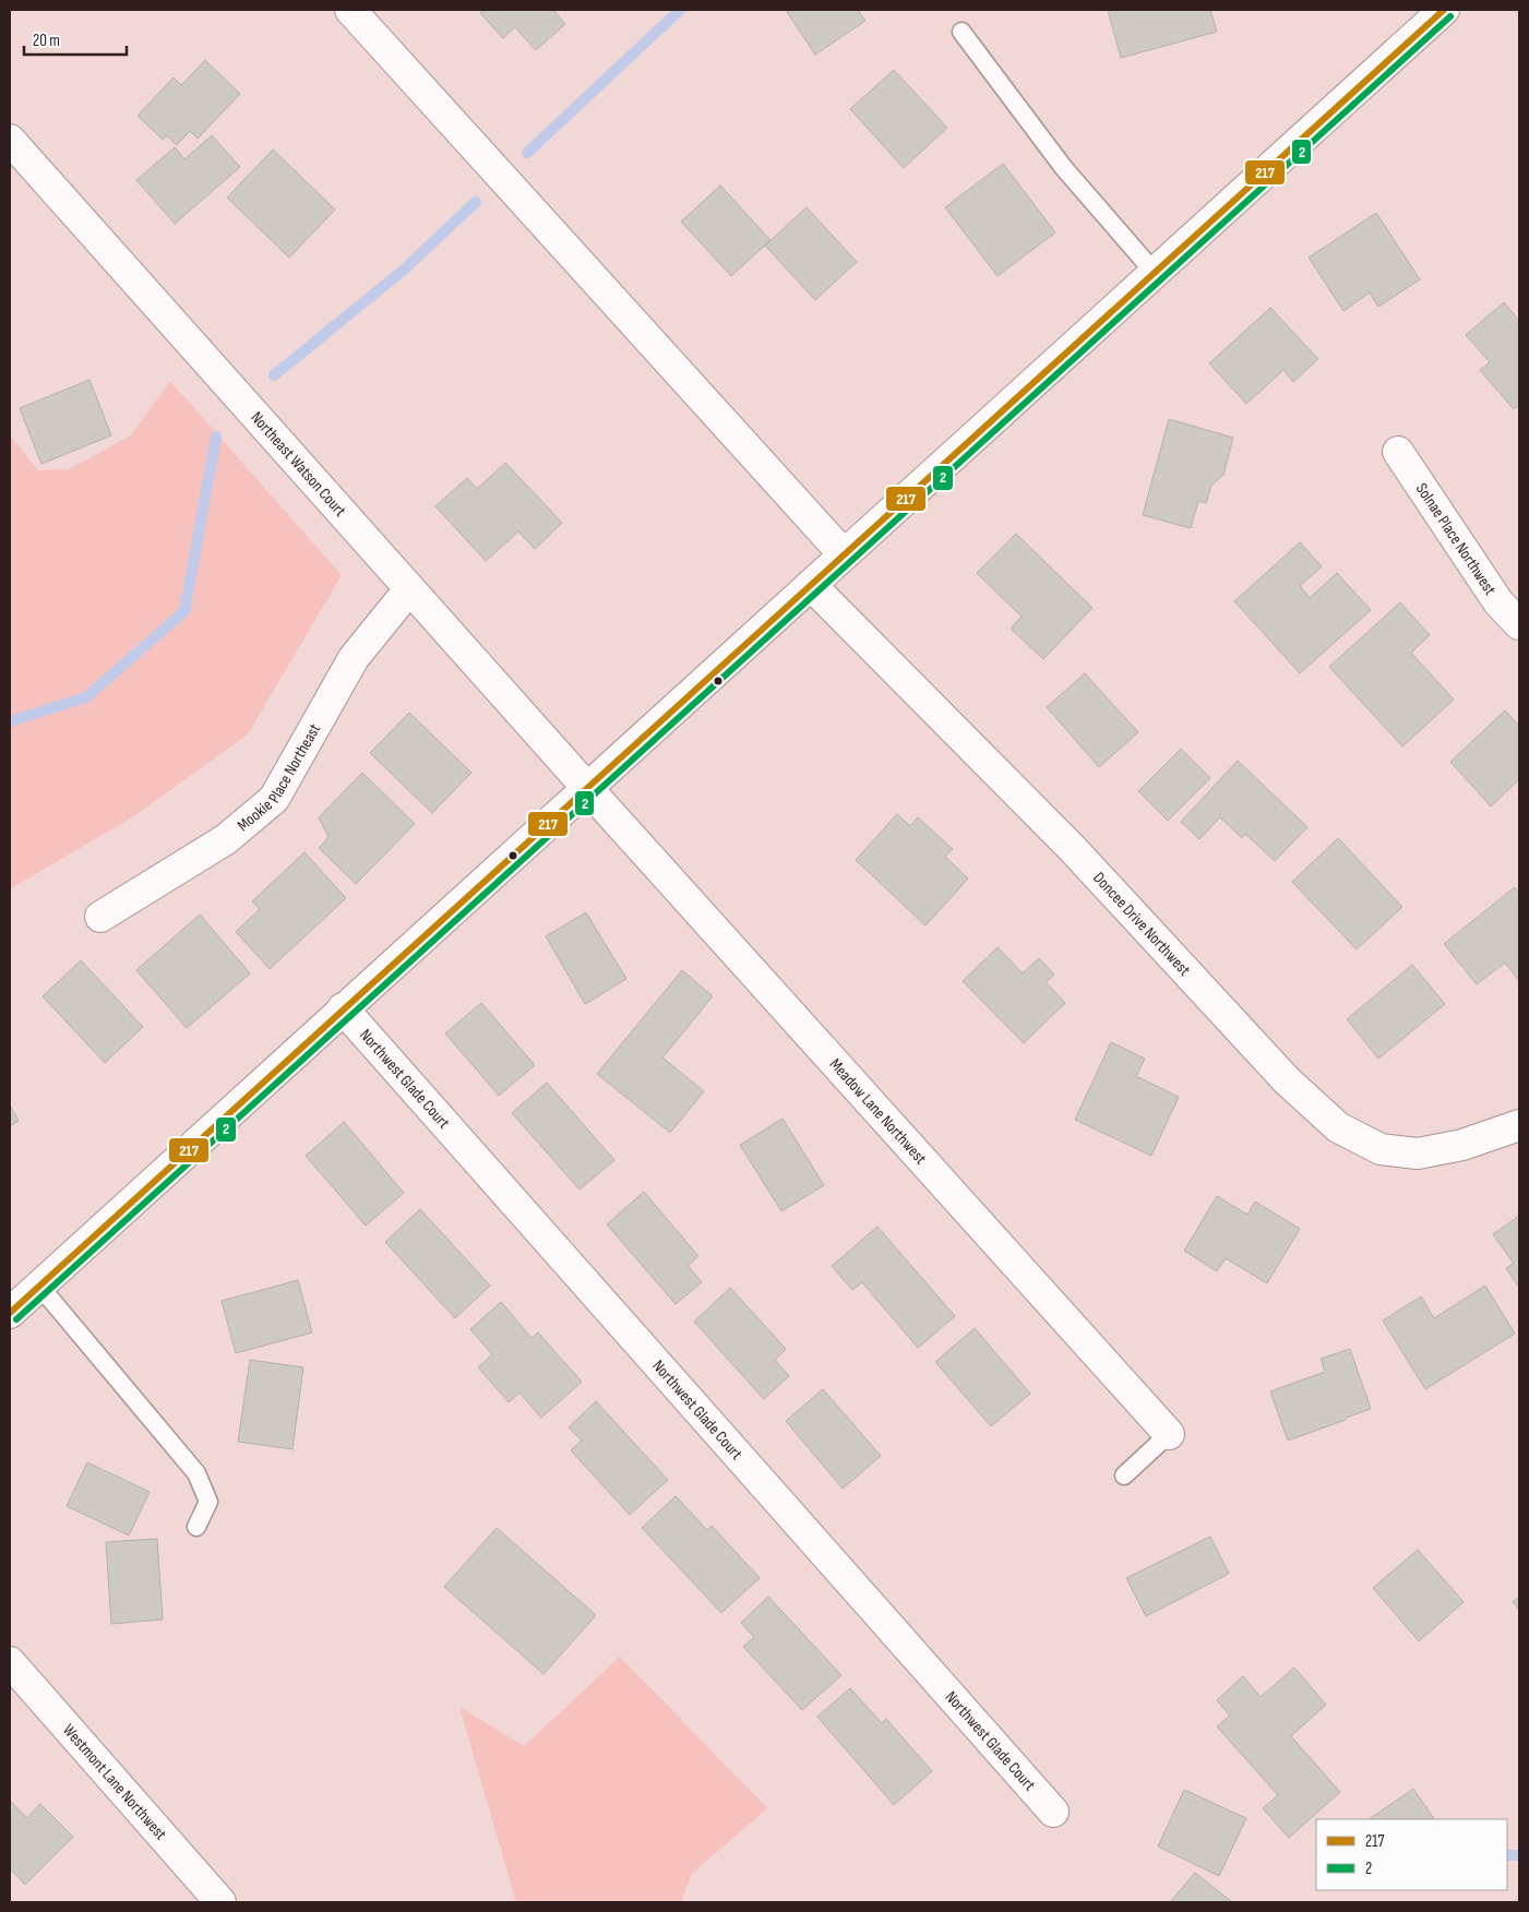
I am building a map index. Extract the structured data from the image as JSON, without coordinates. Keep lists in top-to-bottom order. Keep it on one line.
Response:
{"streets":{"street":["Northeast Watson Court","Solnae Place Northwest","Mookie Place Northeast","Doncee Drive Northwest","Northwest Glade Court","Meadow Lane Northwest","Westmont Lane Northwest"]},"crossings":[["Northeast Watson Court","Mookie Place Northeast"],["Northeast Watson Court","Meadow Lane Northwest"]],"lines":["transit line 217","transit line 2"],"legend":["217","2"],"scale_bar":"20 m"}
